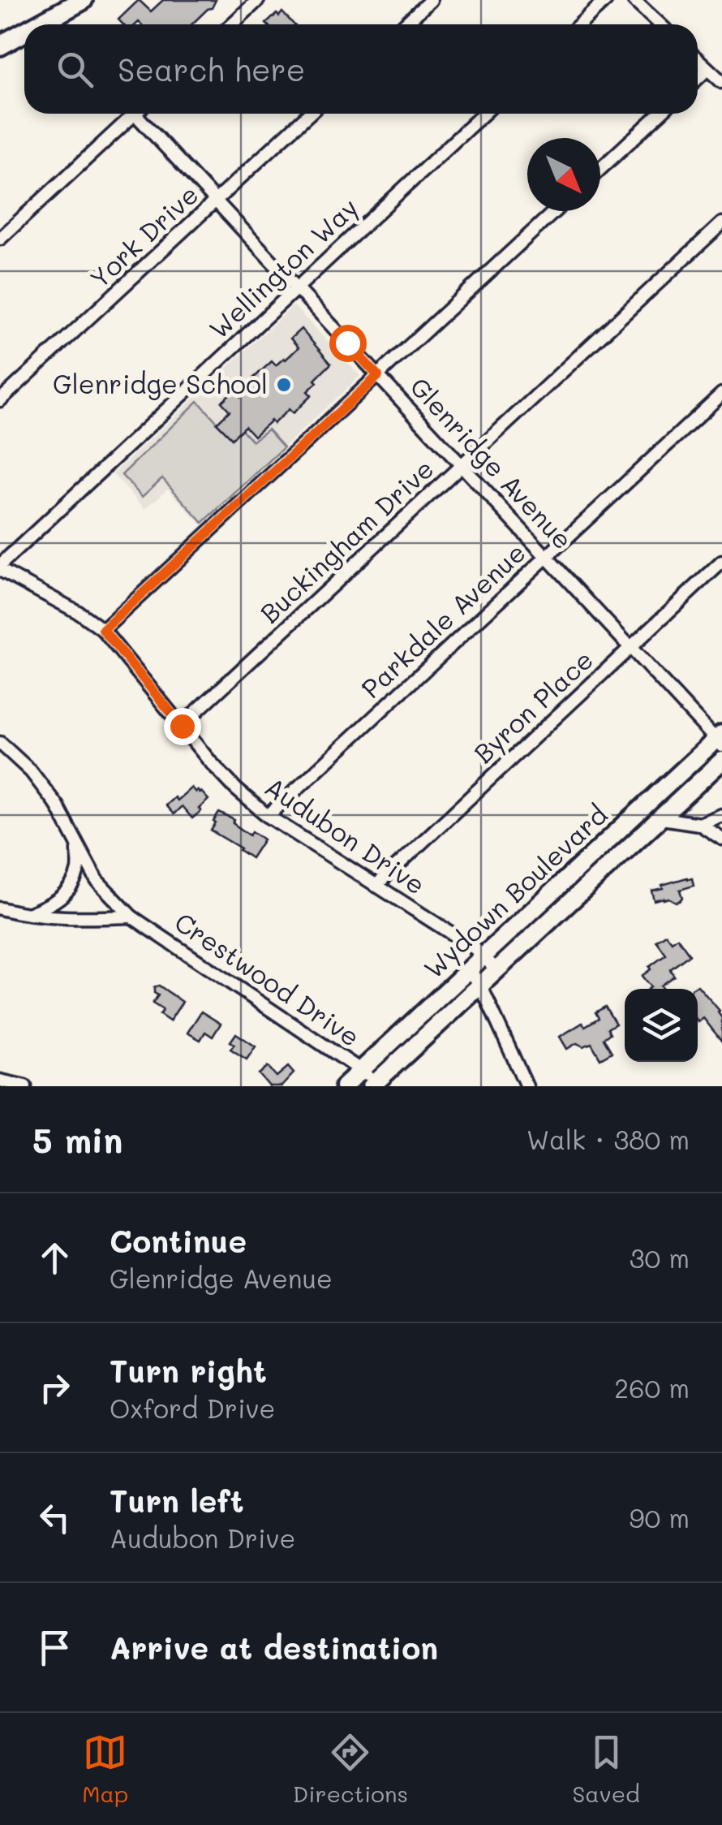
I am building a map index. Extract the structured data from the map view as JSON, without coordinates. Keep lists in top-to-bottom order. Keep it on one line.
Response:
{"streets":{"street":["York Drive","Wellington Way","Glenridge Avenue","Buckingham Drive","Parkdale Avenue","Byron Place","Audubon Drive","Wydown Boulevard","Crestwood Drive"]},"crossings":[["York Drive","Glenridge Avenue"],["Wellington Way","Glenridge Avenue"],["Wellington Way","Audubon Drive"],["Glenridge Avenue","Buckingham Drive"],["Glenridge Avenue","Parkdale Avenue"],["Glenridge Avenue","Byron Place"],["Glenridge Avenue","Wydown Boulevard"],["Buckingham Drive","Audubon Drive"],["Parkdale Avenue","Audubon Drive"],["Byron Place","Audubon Drive"],["Audubon Drive","Wydown Boulevard"],["Wydown Boulevard","Crestwood Drive"]],"places":["Glenridge School"],"north":"bottom right","page":{"search":"Search here","heading":["5 min","Walk · 380 m"],"list":[["Continue","Glenridge Avenue","30 m"],["Turn right","Oxford Drive","260 m"],["Turn left","Audubon Drive","90 m"],"Arrive at destination"],"nav":["Map","Directions","Saved"]}}
